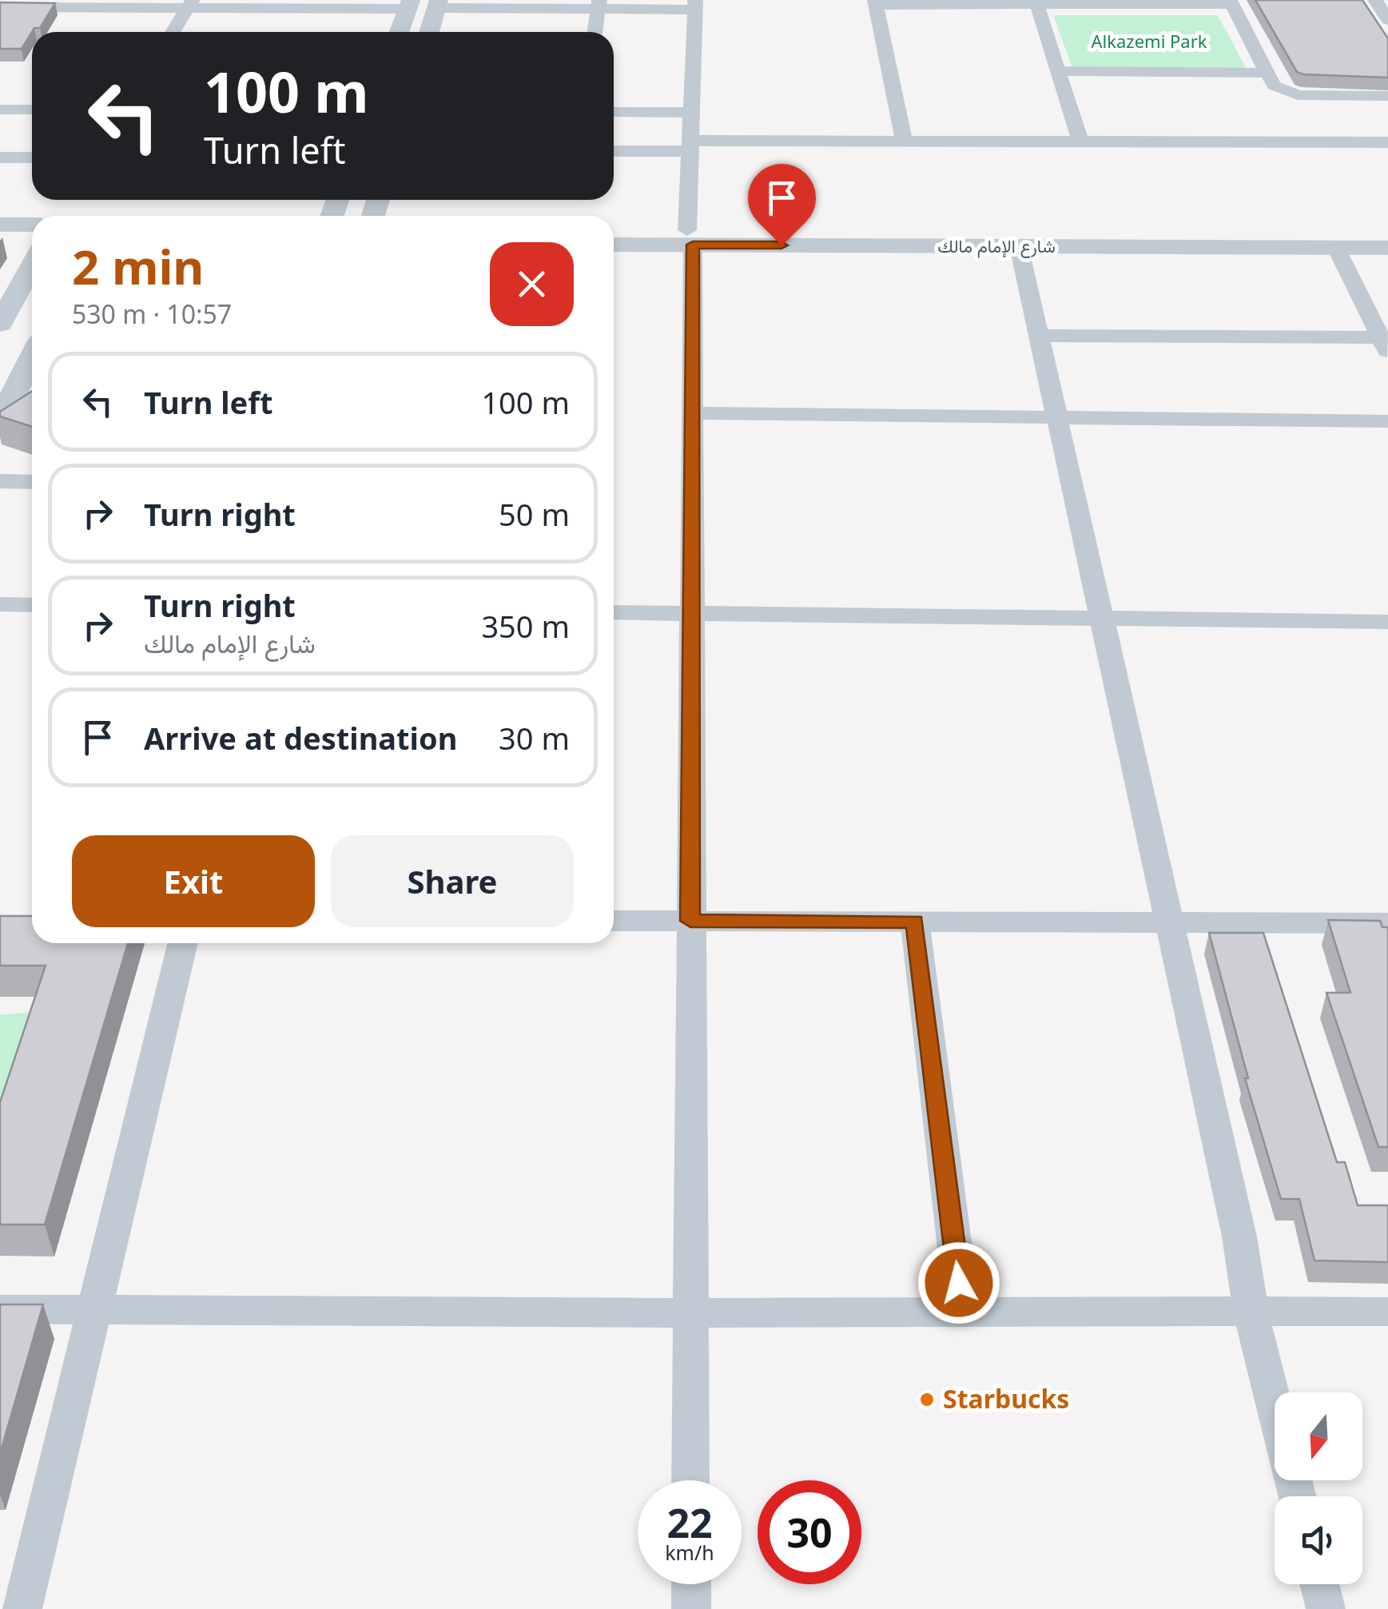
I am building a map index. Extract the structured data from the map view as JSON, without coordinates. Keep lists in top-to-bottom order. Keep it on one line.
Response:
{"streets":{"street":["شارع الإمام مالك"]},"parks":["Alkazemi Park"],"places":["Starbucks"],"north":"bottom","page":{"turn":["100 m","Turn left"],"heading":["2 min","530 m · 10:57"],"list":[{"name":"Turn left","value":"100 m"},{"name":"Turn right","value":"50 m"},{"name":"Turn right","note":"شارع الإمام مالك","value":"350 m"},{"name":"Arrive at destination","value":"30 m"}],"buttons":["Exit","Share"],"speed":"22 km/h","limit":"30"}}
